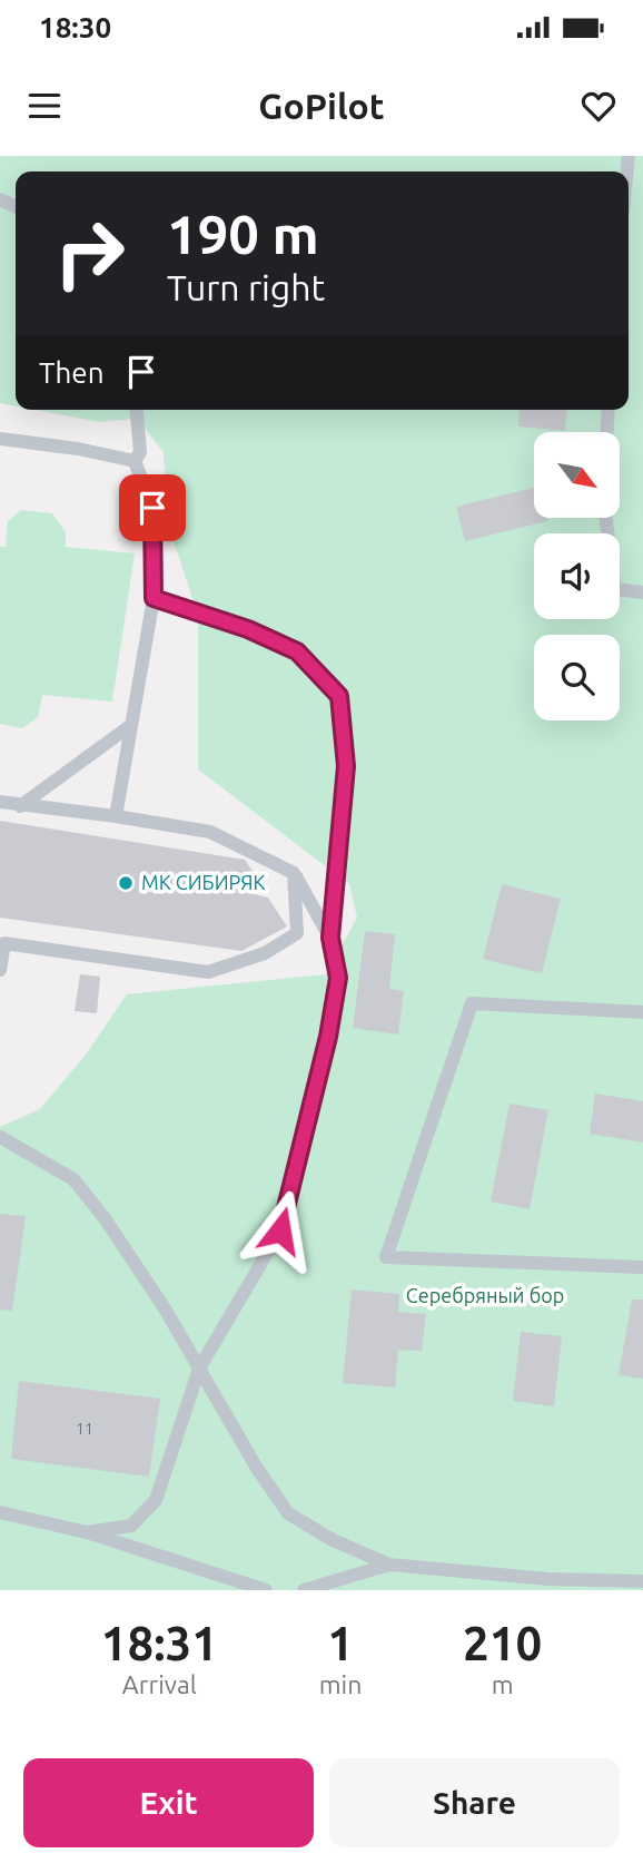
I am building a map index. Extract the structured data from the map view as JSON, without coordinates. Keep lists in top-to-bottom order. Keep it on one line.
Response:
{"parks":["Серебряный бор"],"places":["МК СИБИРЯК"],"house_numbers":["11"],"north":"bottom right","page":{"status":"18:30","header":"GoPilot","turn":["190 m","Turn right"],"then":"Then","eta":["18:31","Arrival","1","min","210","m"],"buttons":["Exit","Share"]}}
